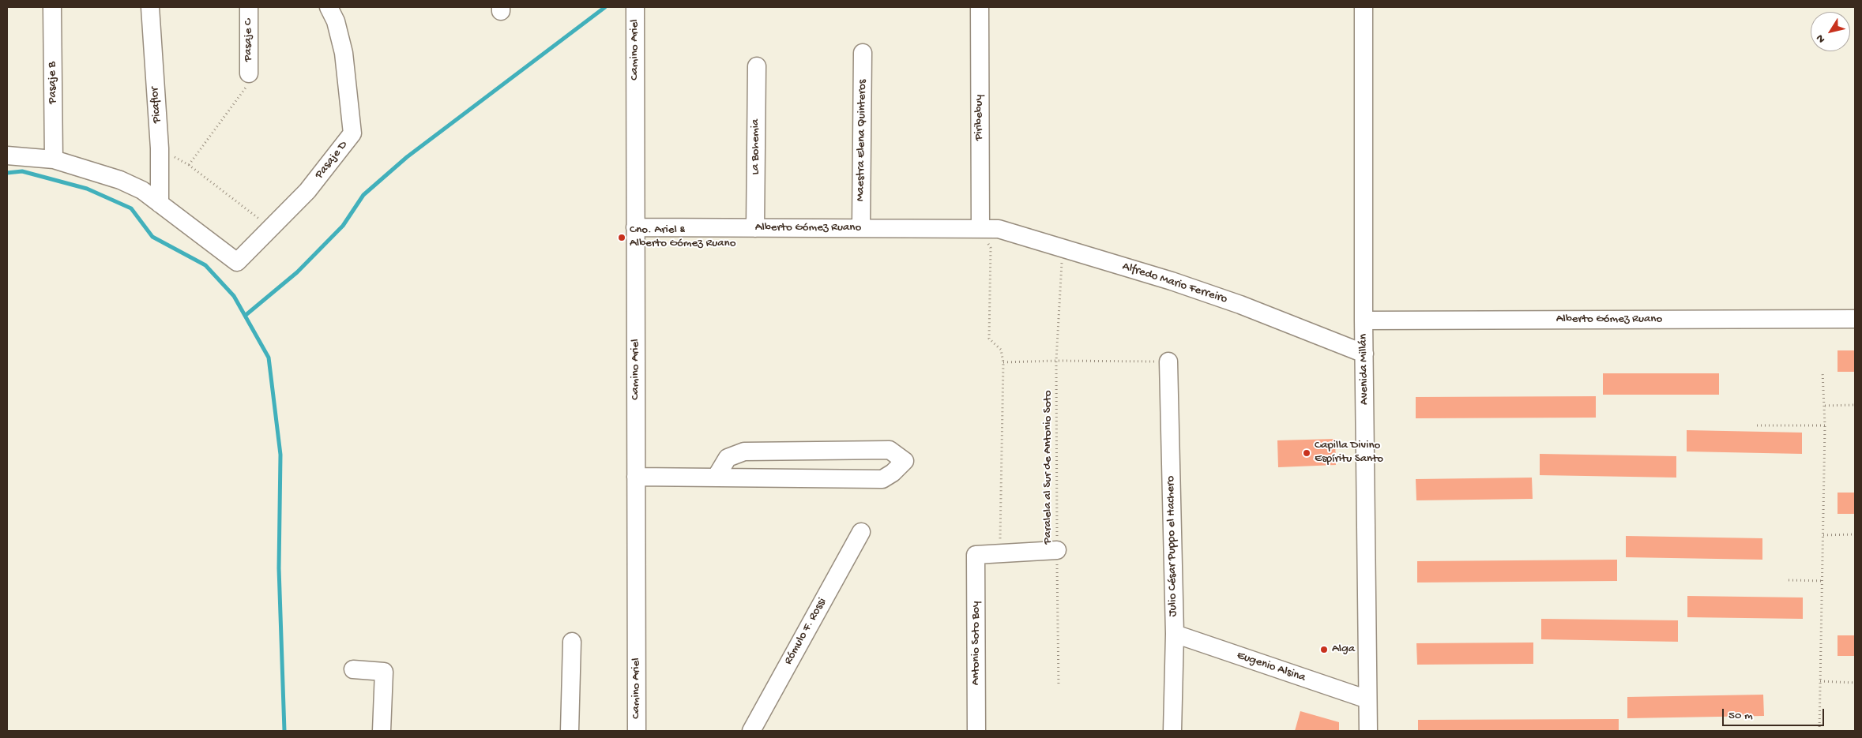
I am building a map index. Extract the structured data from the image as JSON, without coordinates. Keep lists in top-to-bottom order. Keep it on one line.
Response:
{"streets":{"street":["Pasaje C","Camino Ariel","Pasaje B","Picaflor","Piribebuy","Maestra Elena Quinteros","La Bohemia","Pasaje D","Alberto Gómez Ruano","Alfredo Mario Ferreiro","Avenida Millán","Julio César Puppo el Hachero","Rómulo F. Rossi","Antonio Soto Boy","Eugenio Alsina"],"path":["Paralela al Sur de Antonio Soto"]},"crossings":[["Camino Ariel","Alberto Gómez Ruano"],["Picaflor","Pasaje D"],["Piribebuy","Alberto Gómez Ruano"],["Piribebuy","Alfredo Mario Ferreiro"],["Maestra Elena Quinteros","Alberto Gómez Ruano"],["La Bohemia","Alberto Gómez Ruano"],["Alberto Gómez Ruano","Alfredo Mario Ferreiro"],["Alberto Gómez Ruano","Avenida Millán"],["Alfredo Mario Ferreiro","Avenida Millán"],["Alfredo Mario Ferreiro","Paralela al Sur de Antonio Soto"],["Avenida Millán","Eugenio Alsina"],["Julio César Puppo el Hachero","Eugenio Alsina"]],"places":["Cno. Ariel & Alberto Gómez Ruano","Capilla Divino Espíritu Santo","Alga"],"scale_bar":"50 m","north":"bottom left"}
